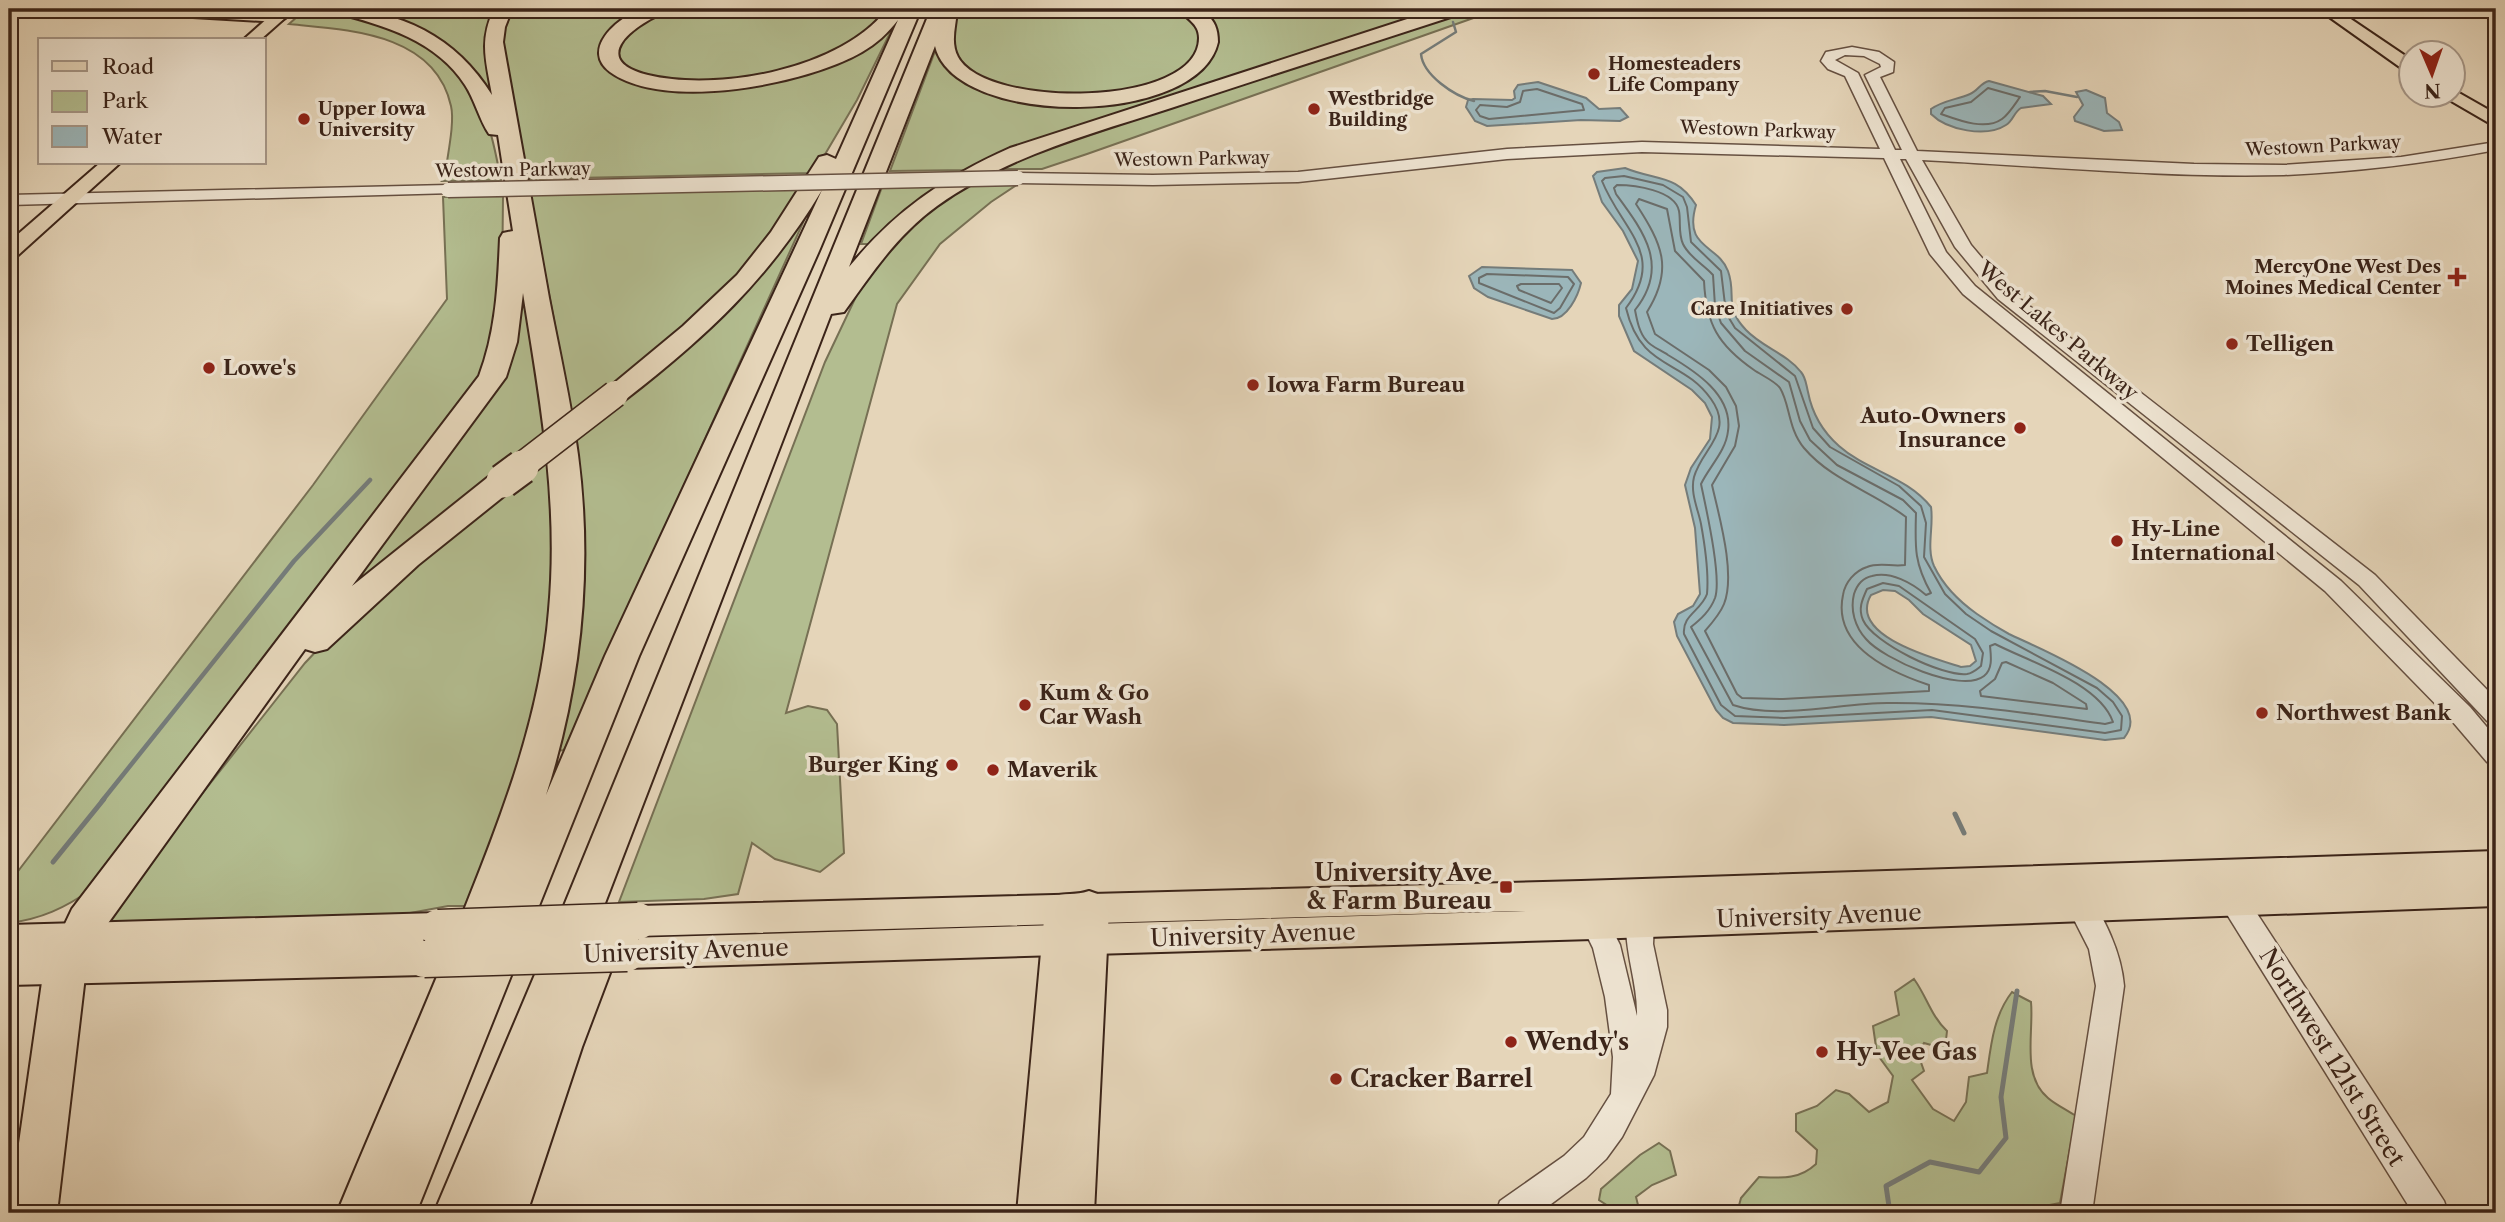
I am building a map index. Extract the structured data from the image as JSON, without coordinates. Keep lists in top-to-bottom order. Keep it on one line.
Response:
{"streets":{"main road":["University Avenue"],"street":["Westown Parkway","West Lakes Parkway","Northwest 121st Street"]},"crossings":[["Westown Parkway","West Lakes Parkway"],["University Avenue","Northwest 121st Street"]],"places":{"other":["Homesteaders Life Company","Westbridge Building","Upper Iowa University","Care Initiatives","Telligen","Lowe's","Iowa Farm Bureau","Auto-Owners Insurance","Hy-Line International","Kum & Go Car Wash","Northwest Bank","Burger King","Maverik","Wendy's","Hy-Vee Gas","Cracker Barrel"],"health":["MercyOne West Des Moines Medical Center"],"transit":["University Ave & Farm Bureau"]},"legend":["Road","Park","Water"],"north":"bottom"}
